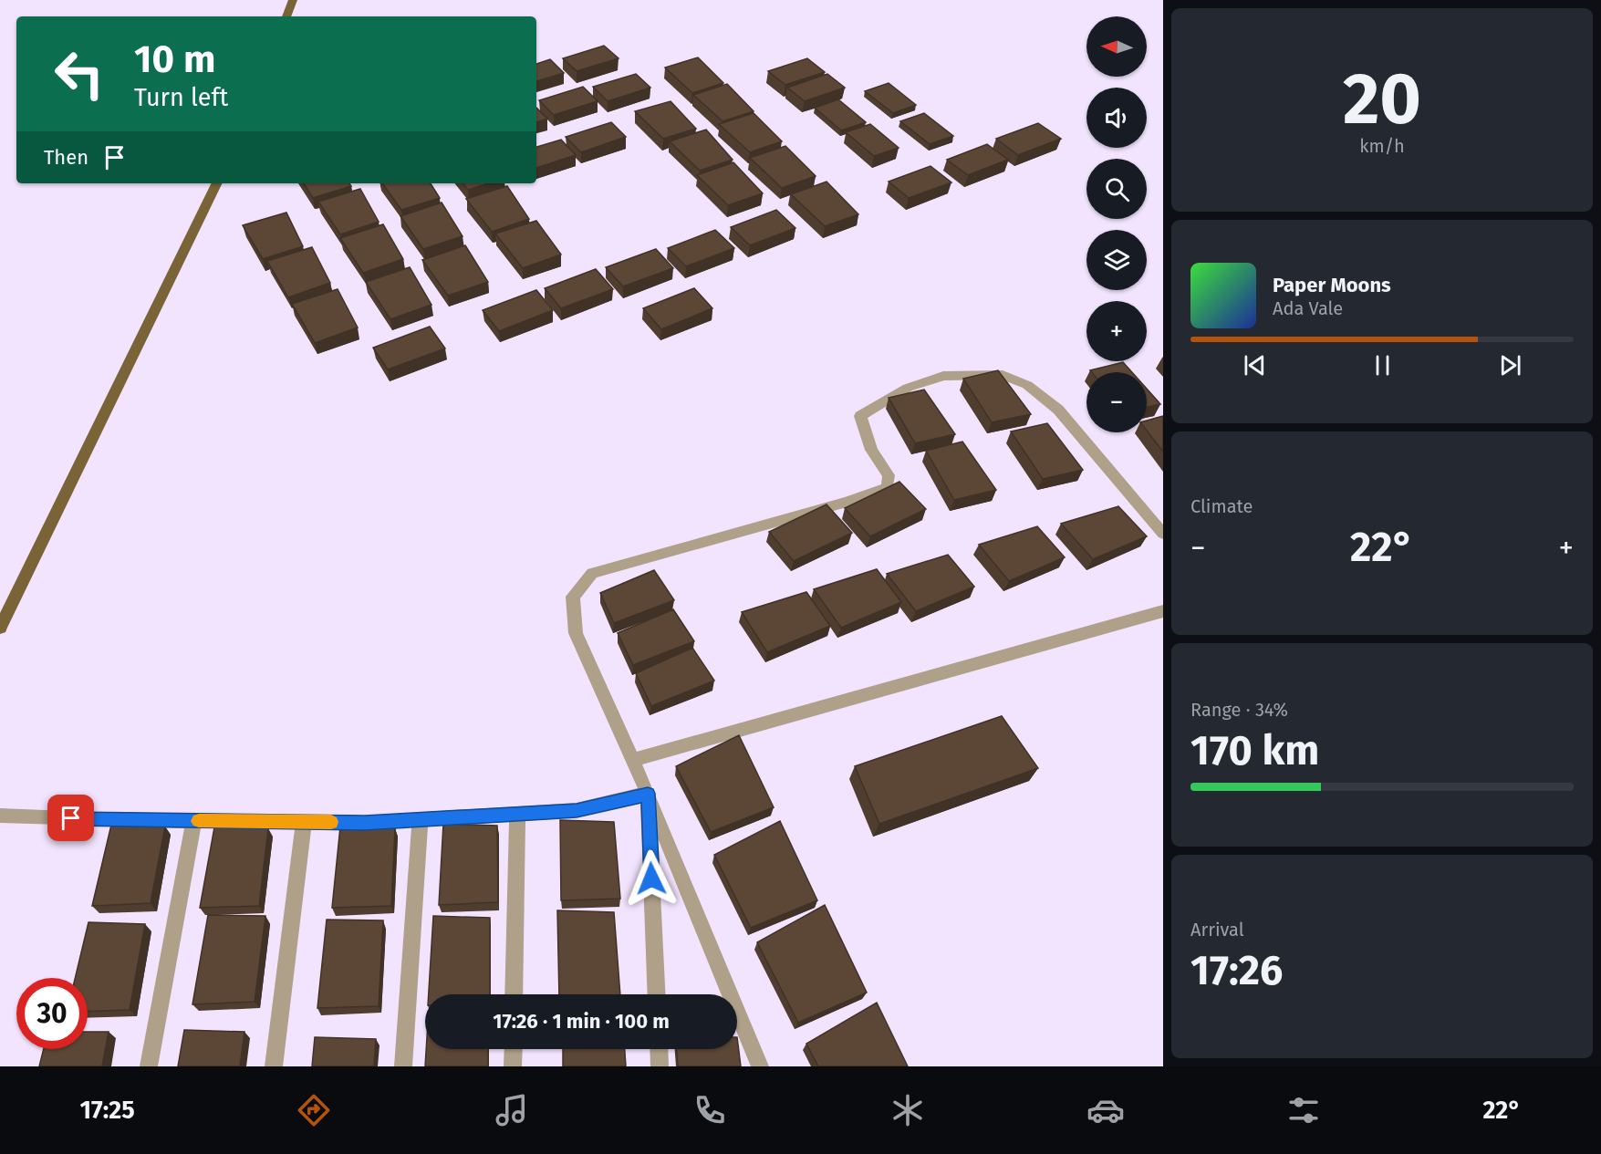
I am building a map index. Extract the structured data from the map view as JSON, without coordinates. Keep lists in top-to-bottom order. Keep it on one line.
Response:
{"north":"left","page":{"tile":[["20","km/h"],"Climate",["Range · 34%","170 km"],["Arrival","17:26"]],"map_buttons":["+","−"],"turn":["10 m","Turn left"],"then":"Then","song":["Paper Moons","Ada Vale"],"heat":["−","22°","+"],"limit":"30","trip":"17:26 · 1 min · 100 m","tabs":["17:25","22°"]}}
